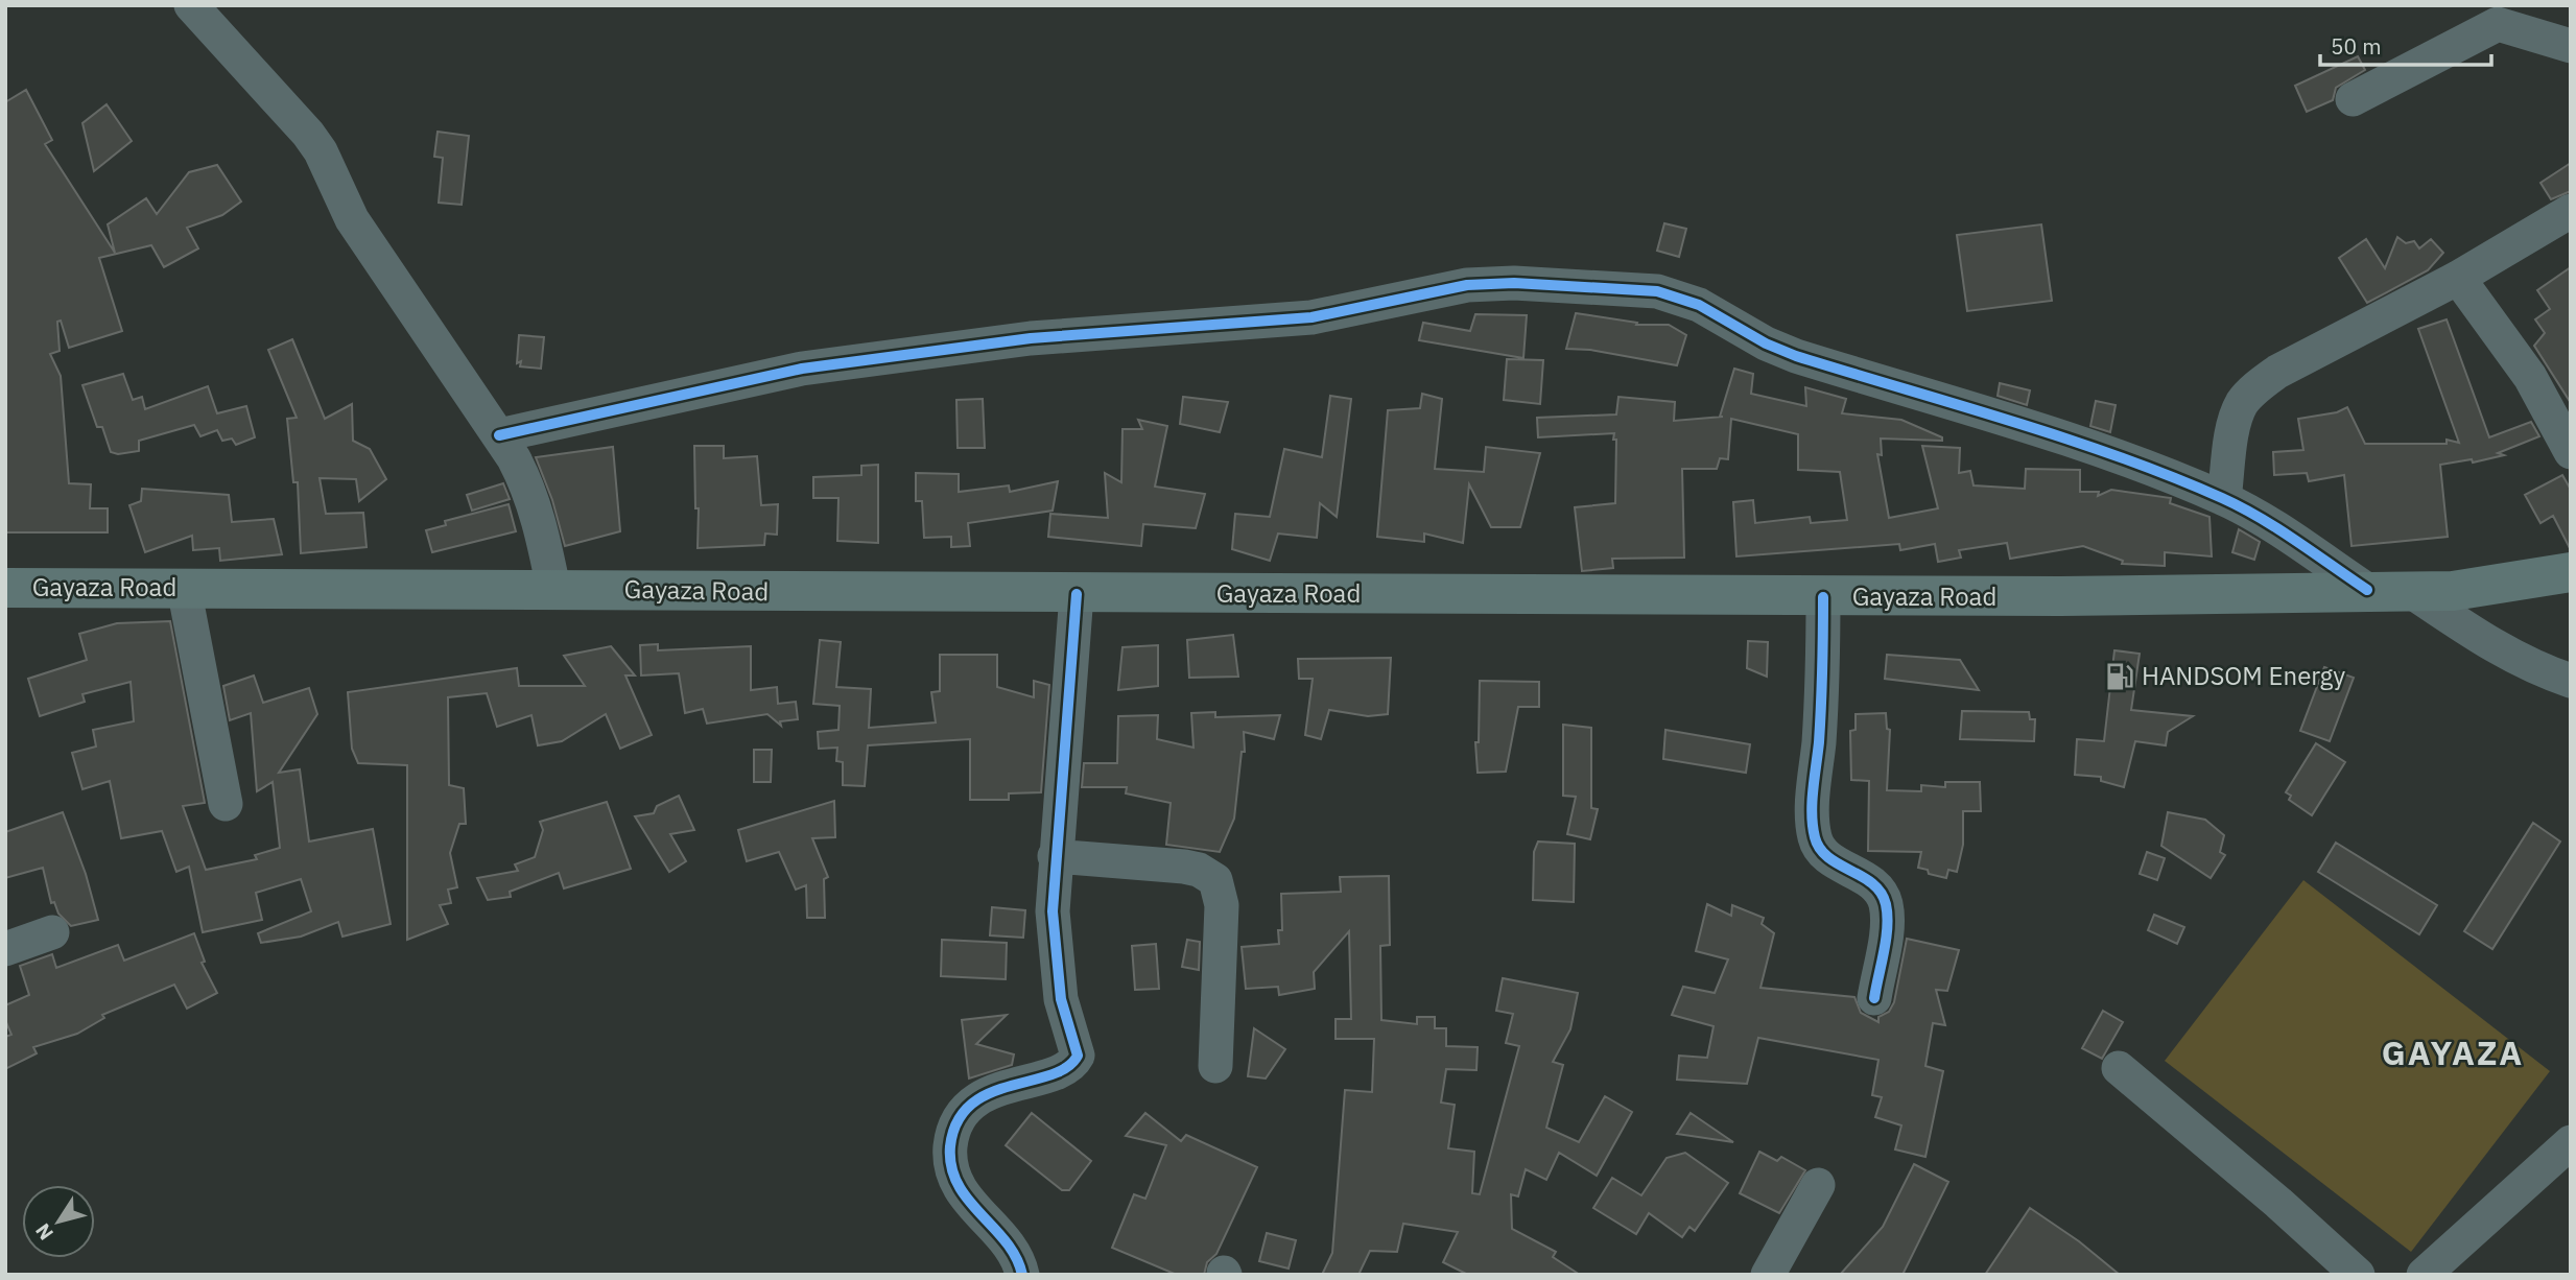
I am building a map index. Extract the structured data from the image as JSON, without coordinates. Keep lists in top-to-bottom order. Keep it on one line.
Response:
{"streets":{"main road":["Gayaza Road"]},"districts":["GAYAZA"],"places":{"fuel station":["HANDSOM Energy"]},"scale_bar":"50 m","north":"bottom left"}
